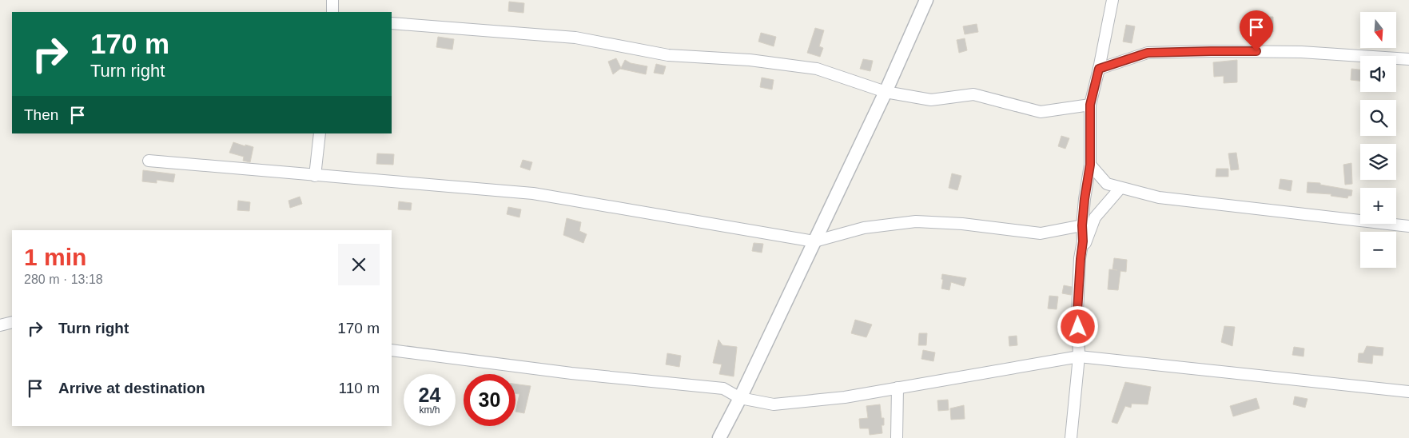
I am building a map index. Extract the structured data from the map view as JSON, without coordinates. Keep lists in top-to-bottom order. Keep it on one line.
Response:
{"north":"bottom","page":{"map_buttons":["+","−"],"turn":["170 m","Turn right"],"then":"Then","heading":["1 min","280 m · 13:18"],"list":[{"name":"Turn right","value":"170 m"},{"name":"Arrive at destination","value":"110 m"}],"speed":"24 km/h","limit":"30"}}
